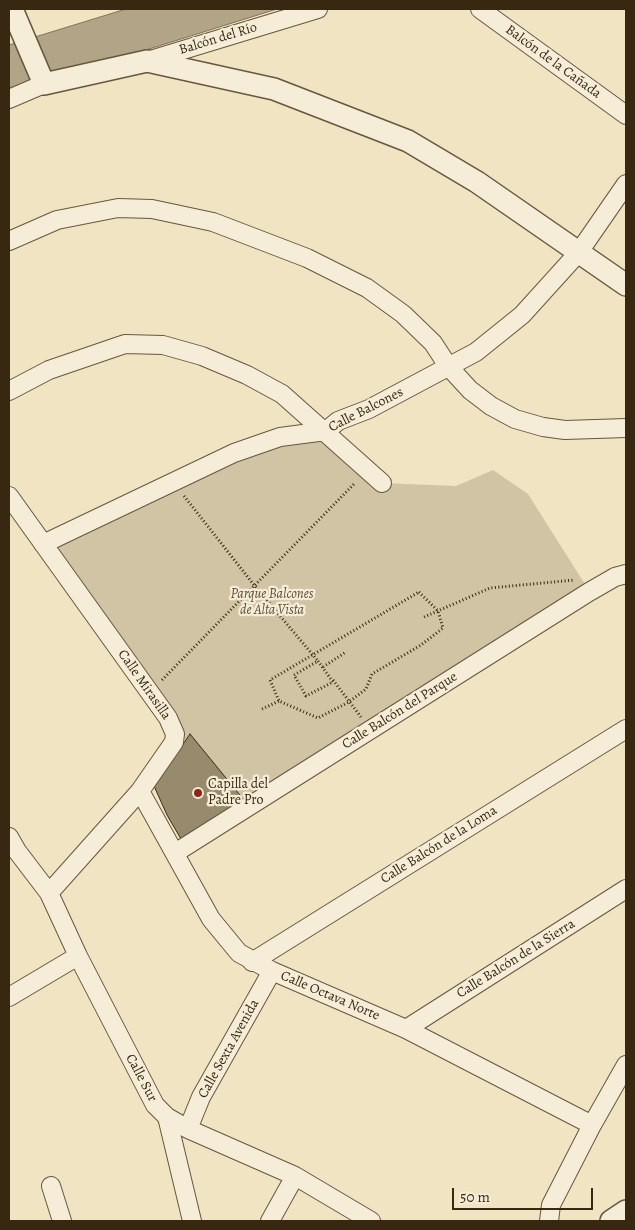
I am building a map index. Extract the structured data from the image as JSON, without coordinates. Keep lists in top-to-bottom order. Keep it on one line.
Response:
{"streets":{"street":["Balcón del Río","Balcón de la Cañada","Calle Balcones","Calle Mirasilla","Calle Balcón del Parque","Calle Balcón de la Loma","Calle Balcón de la Sierra","Calle Octava Norte","Calle Sexta Avenida","Calle Sur"]},"crossings":[["Calle Balcones","Calle Mirasilla"],["Calle Mirasilla","Calle Octava Norte"],["Calle Mirasilla","Calle Sur"],["Calle Balcón del Parque","Calle Octava Norte"],["Calle Balcón de la Loma","Calle Octava Norte"],["Calle Balcón de la Sierra","Calle Octava Norte"],["Calle Octava Norte","Calle Sexta Avenida"],["Calle Sexta Avenida","Calle Sur"]],"parks":["Parque Balcones de Alta Vista"],"places":["Capilla del Padre Pro"],"scale_bar":"50 m"}
